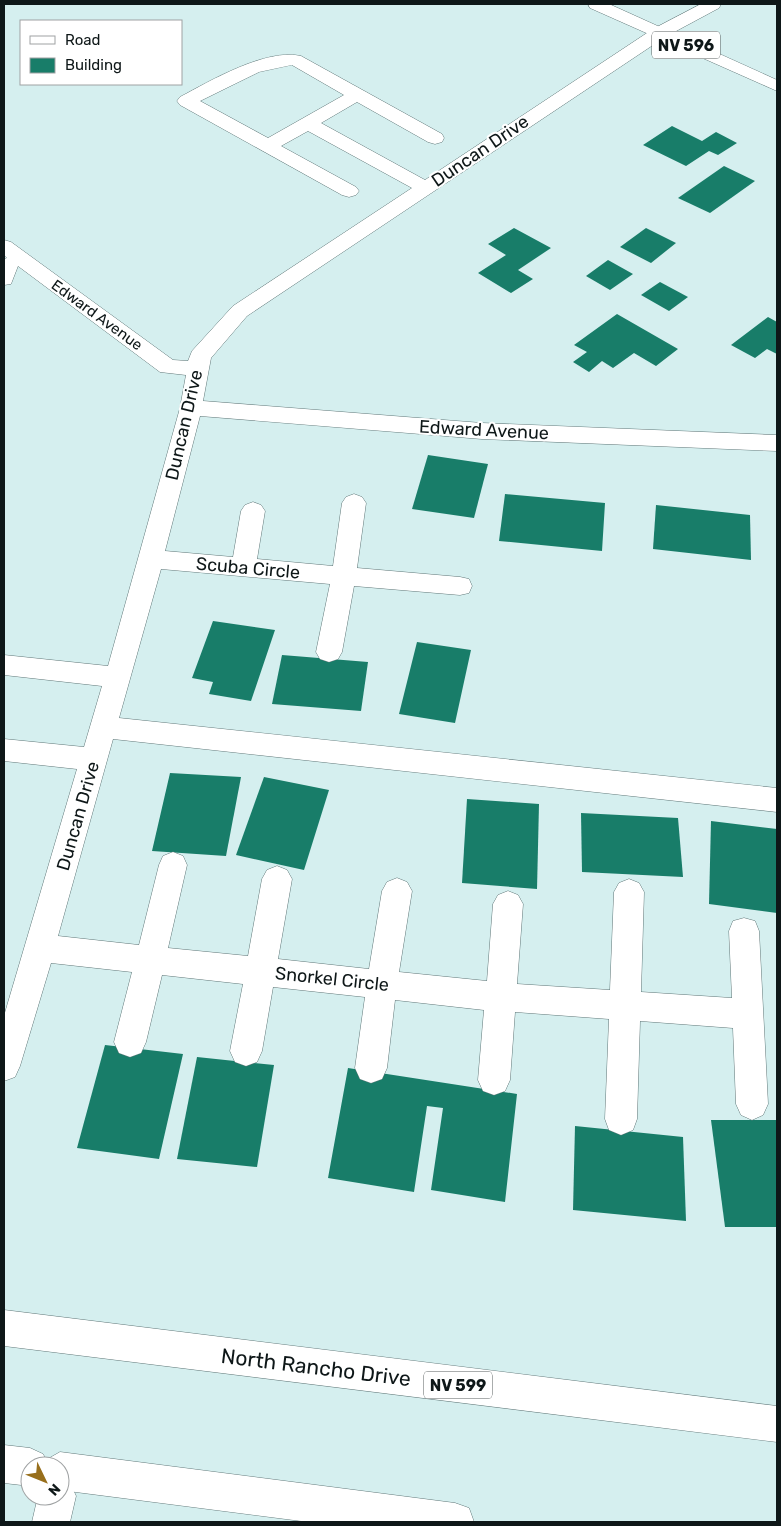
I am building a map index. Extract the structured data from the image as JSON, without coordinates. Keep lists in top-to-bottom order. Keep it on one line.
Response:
{"streets":{"street":["NV 596","Duncan Drive","Edward Avenue","Scuba Circle","Snorkel Circle","North Rancho Drive","NV 599"]},"crossings":[["NV 596","Duncan Drive"],["Duncan Drive","Edward Avenue"],["Duncan Drive","Scuba Circle"],["Duncan Drive","Snorkel Circle"]],"legend":["Road","Building"],"north":"bottom right"}
